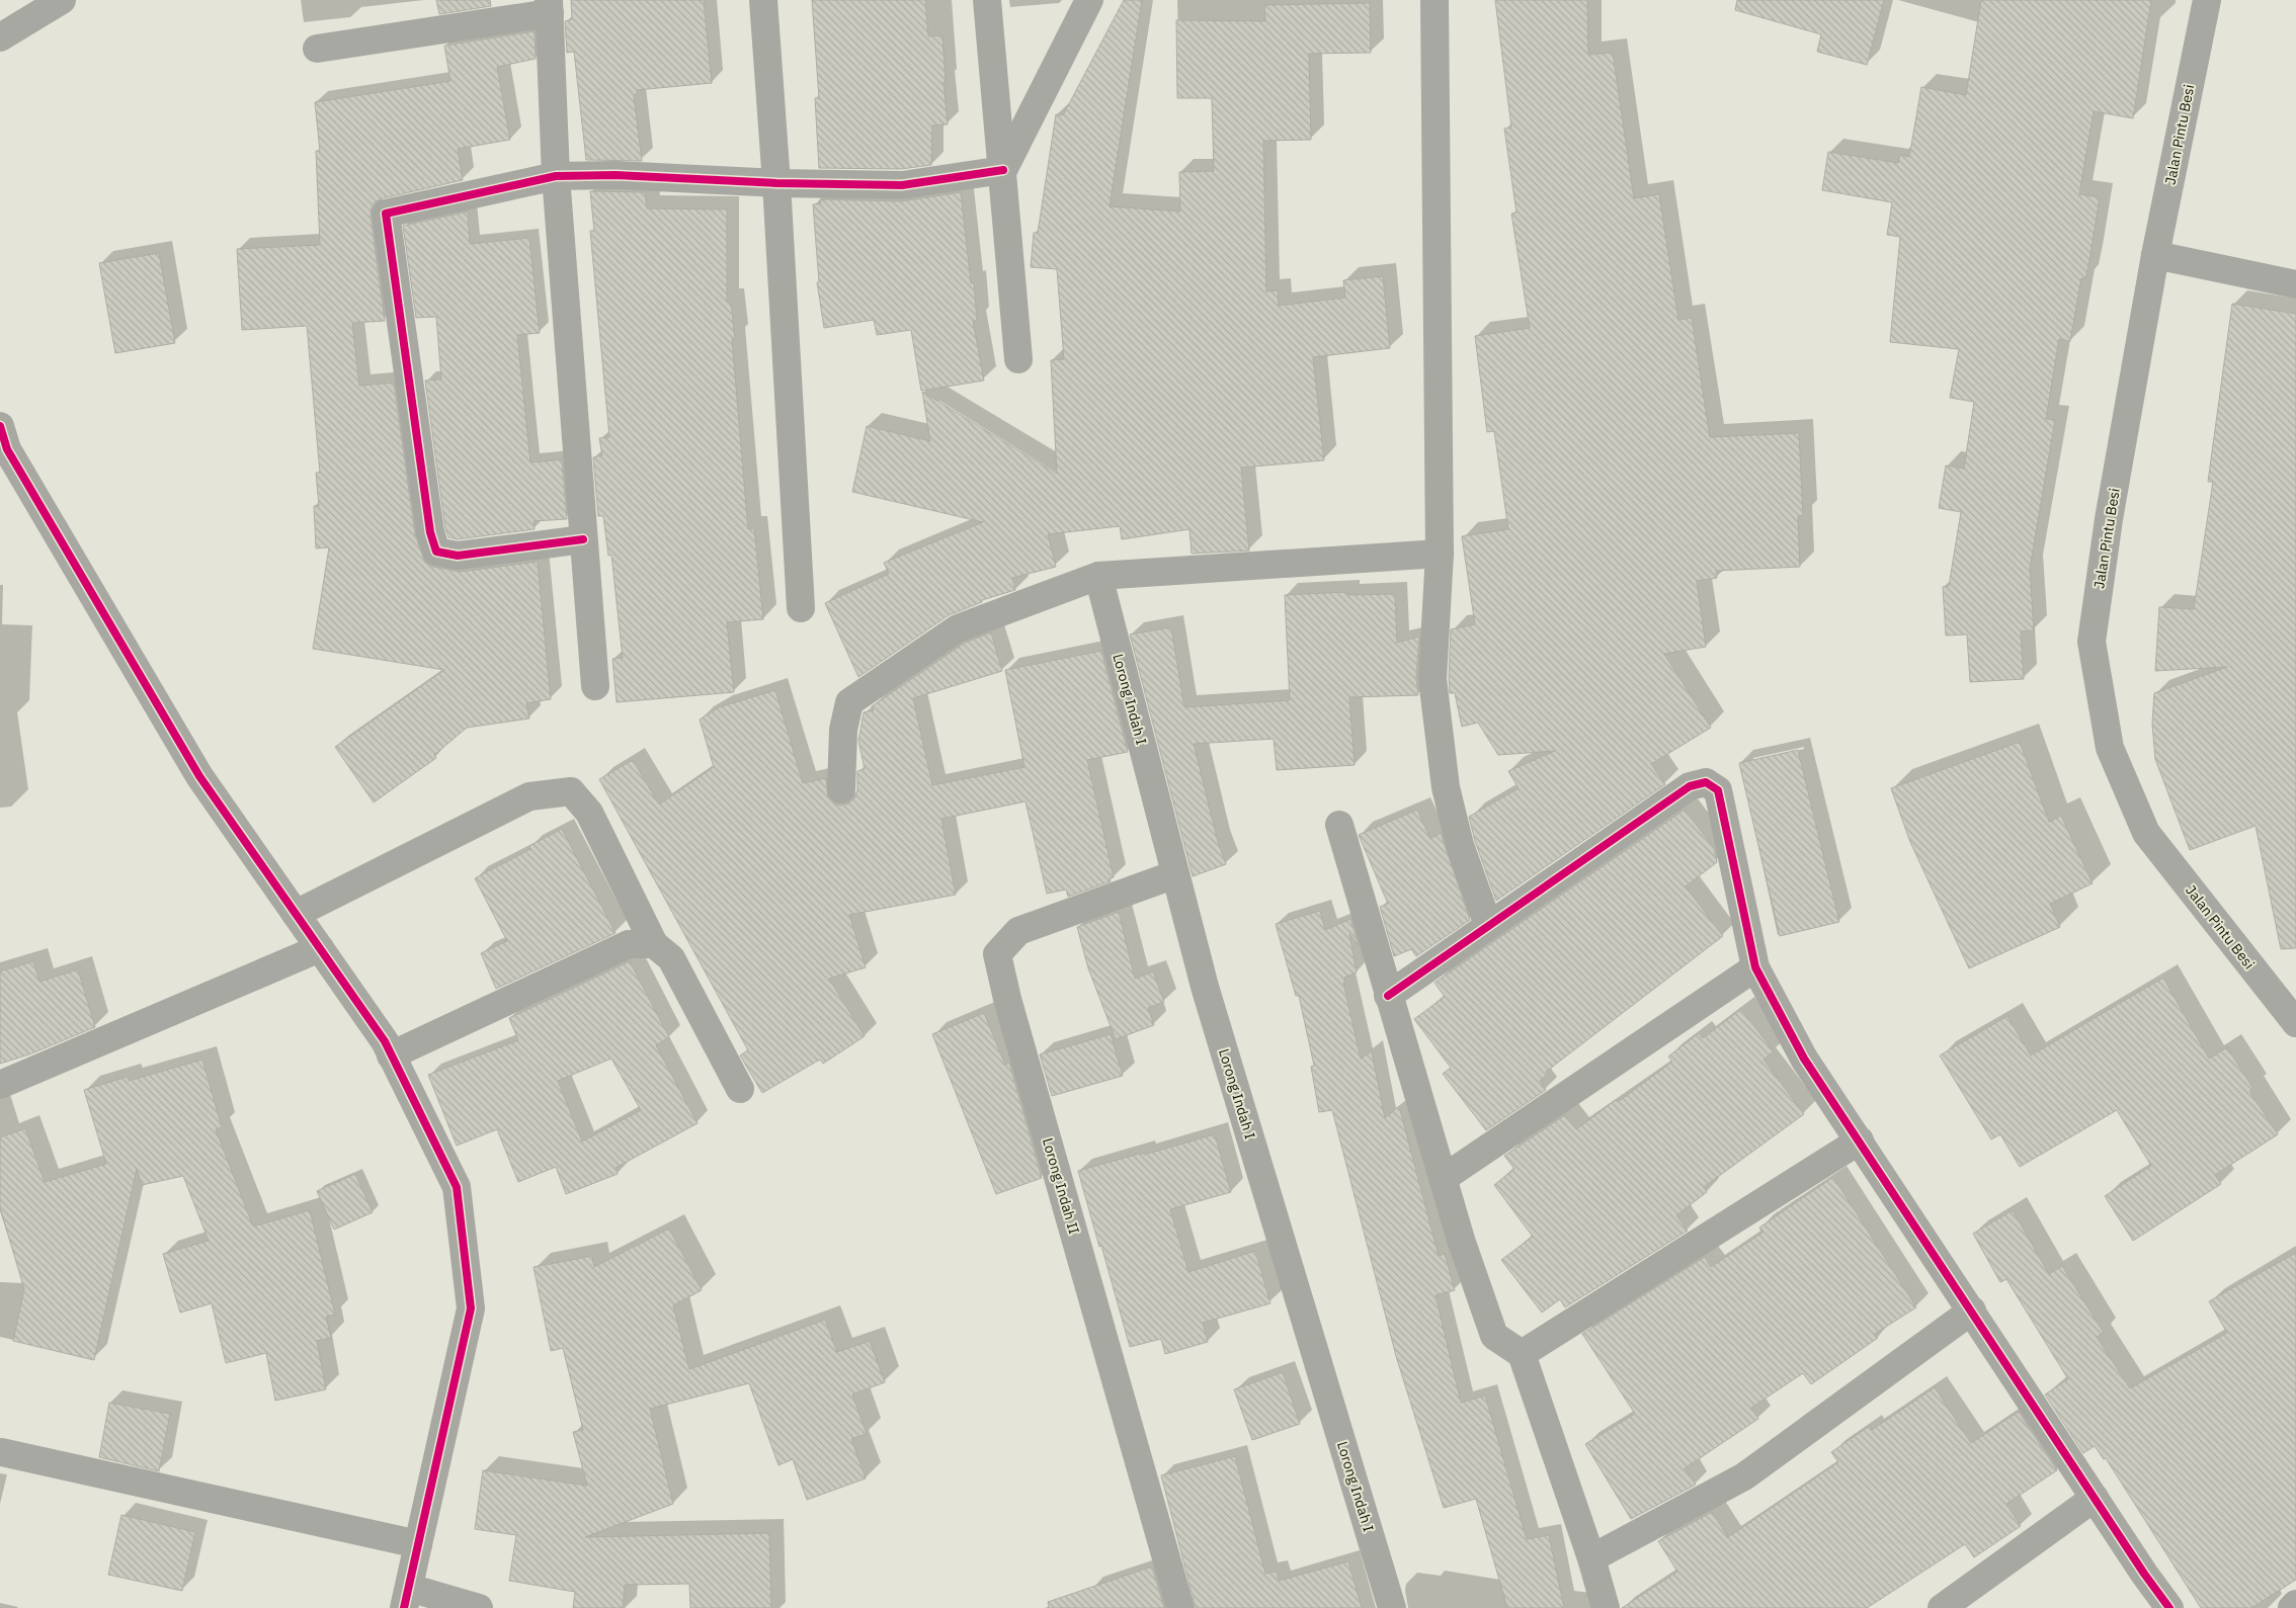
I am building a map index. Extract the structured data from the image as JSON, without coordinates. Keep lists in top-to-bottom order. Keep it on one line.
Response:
{"streets":{"street":["Jalan Pintu Besi","Lorong Indah I","Lorong Indah II"]},"crossings":[["Lorong Indah I","Lorong Indah II"]]}
